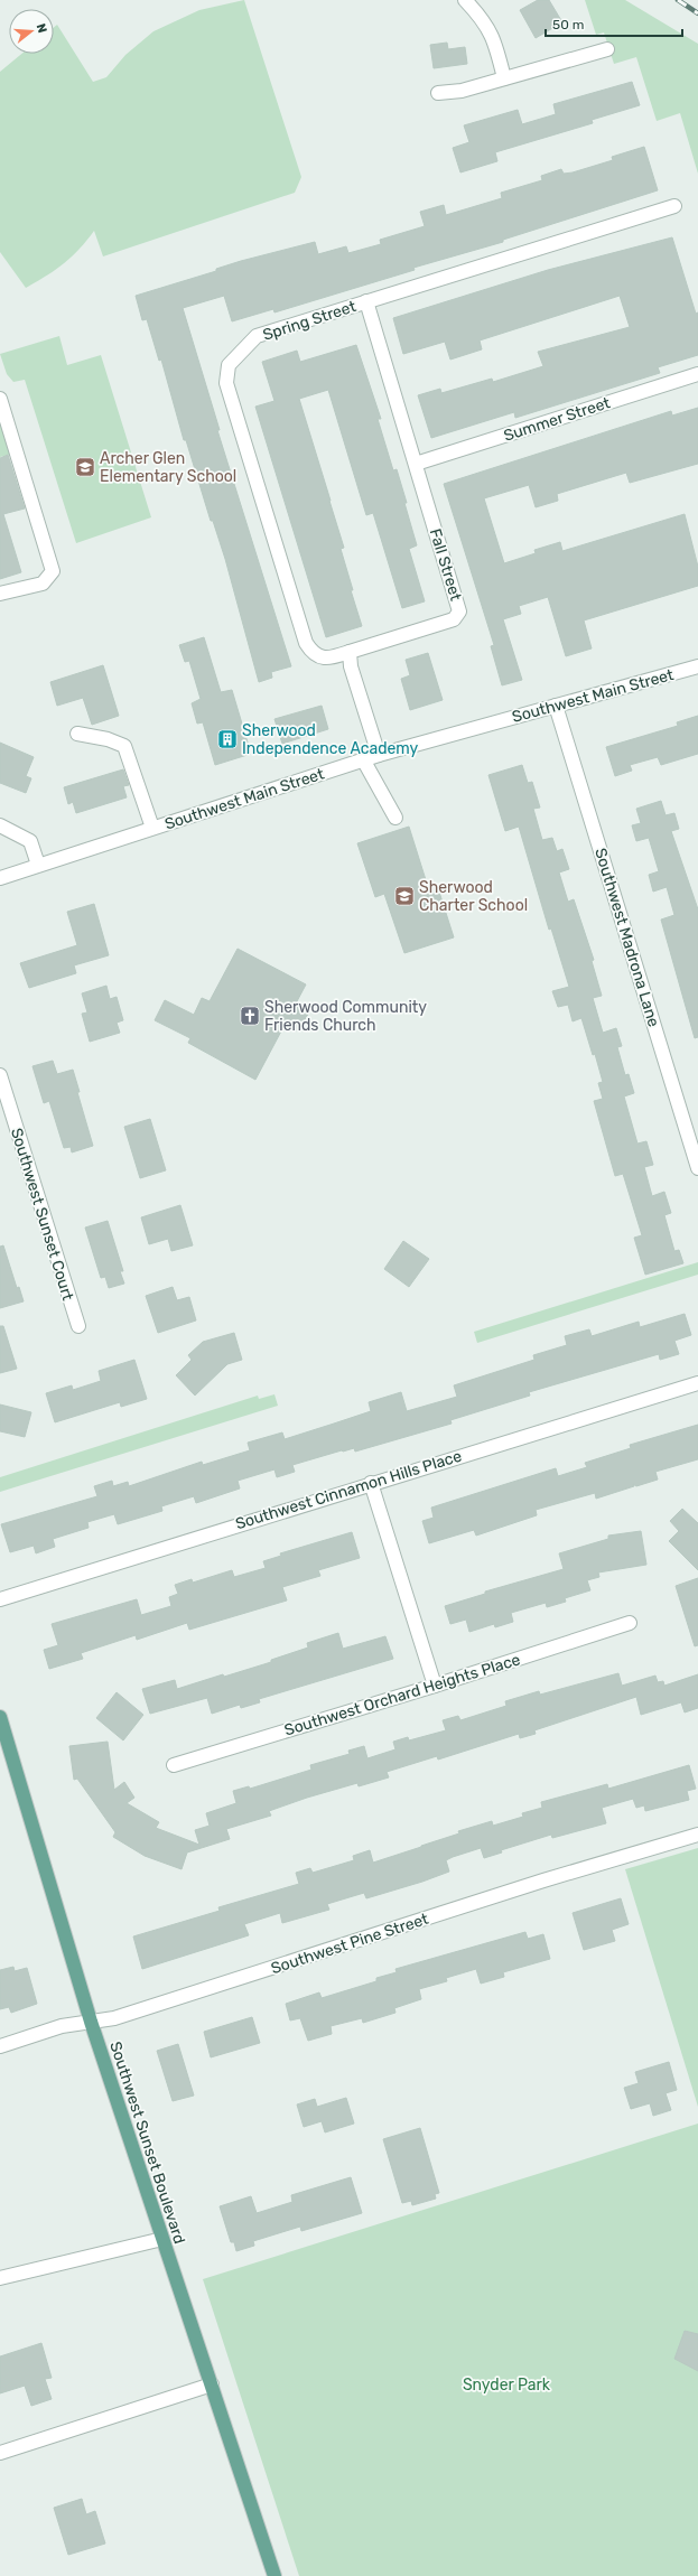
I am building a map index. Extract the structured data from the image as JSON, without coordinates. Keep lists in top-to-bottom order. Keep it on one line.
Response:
{"streets":{"main road":["Southwest Sunset Boulevard"],"street":["Spring Street","Summer Street","Fall Street","Southwest Main Street","Southwest Madrona Lane","Southwest Sunset Court","Southwest Cinnamon Hills Place","Southwest Orchard Heights Place","Southwest Pine Street"]},"crossings":[["Spring Street","Fall Street"],["Summer Street","Fall Street"],["Southwest Main Street","Southwest Madrona Lane"],["Southwest Pine Street","Southwest Sunset Boulevard"]],"parks":["Snyder Park"],"places":{"school or university":["Archer Glen Elementary School","Sherwood Charter School"],"building":["Sherwood Independence Academy"],"church":["Sherwood Community Friends Church"]},"scale_bar":"50 m","north":"right"}
